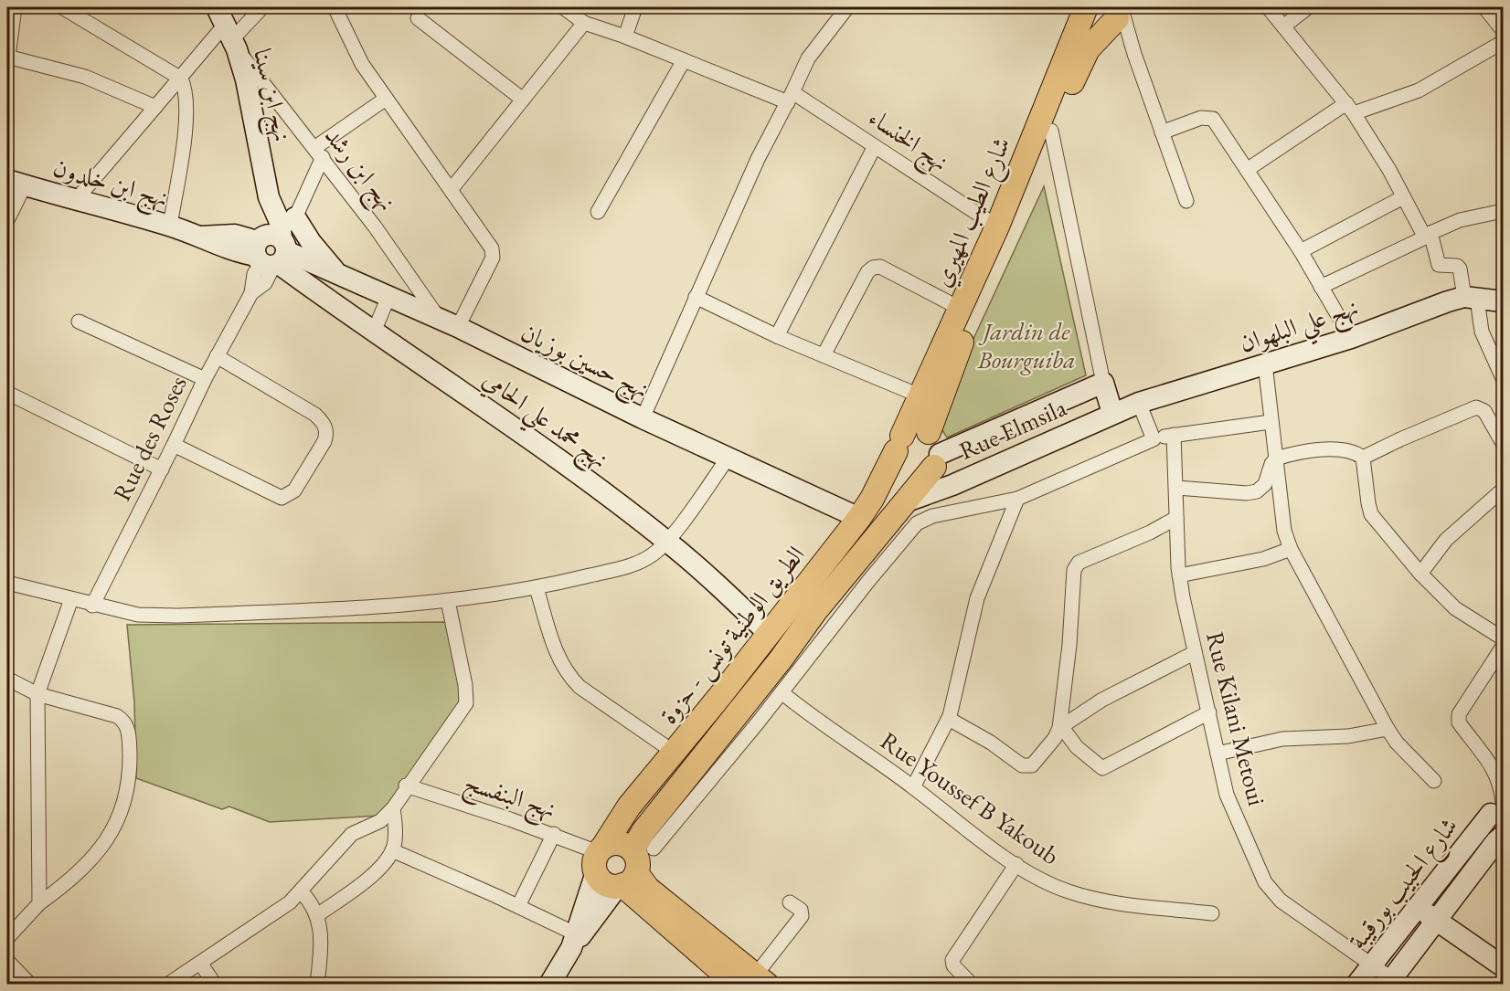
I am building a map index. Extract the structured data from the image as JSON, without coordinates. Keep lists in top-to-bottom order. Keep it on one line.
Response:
{"streets":{"main road":["شارع الطيب المهيري","الطريق الوطنية تونس - حزوة"],"street":["نهج ابن سينا","نهج الخنساء","نهج ابن رشد","نهج ابن خلدون","نهج علي البلهوان","نهج حسين بوزيان","نهج محمد علي الحامي","Rue Elmsila","Rue des Roses","Rue Kilani Metoui","نهج البنفسج","Rue Youssef B Yakoub","شارع الحبيب بورقيبة"]},"crossings":[["نهج ابن سينا","نهج ابن رشد"],["نهج ابن سينا","نهج ابن خلدون"],["نهج ابن سينا","نهج حسين بوزيان"],["نهج ابن سينا","نهج محمد علي الحامي"],["نهج ابن سينا","Rue des Roses"],["نهج الخنساء","شارع الطيب المهيري"],["نهج ابن رشد","نهج حسين بوزيان"],["نهج ابن رشد","Rue des Roses"],["نهج ابن خلدون","نهج حسين بوزيان"],["نهج ابن خلدون","نهج محمد علي الحامي"],["نهج ابن خلدون","Rue des Roses"],["شارع الطيب المهيري","الطريق الوطنية تونس - حزوة"],["نهج علي البلهوان","Rue Elmsila"],["نهج حسين بوزيان","نهج محمد علي الحامي"],["نهج حسين بوزيان","Rue des Roses"],["نهج حسين بوزيان","الطريق الوطنية تونس - حزوة"],["نهج محمد علي الحامي","Rue des Roses"],["نهج محمد علي الحامي","الطريق الوطنية تونس - حزوة"],["Rue Elmsila","الطريق الوطنية تونس - حزوة"],["الطريق الوطنية تونس - حزوة","نهج البنفسج"],["Rue Kilani Metoui","شارع الحبيب بورقيبة"]],"parks":["Jardin de Bourguiba"]}
